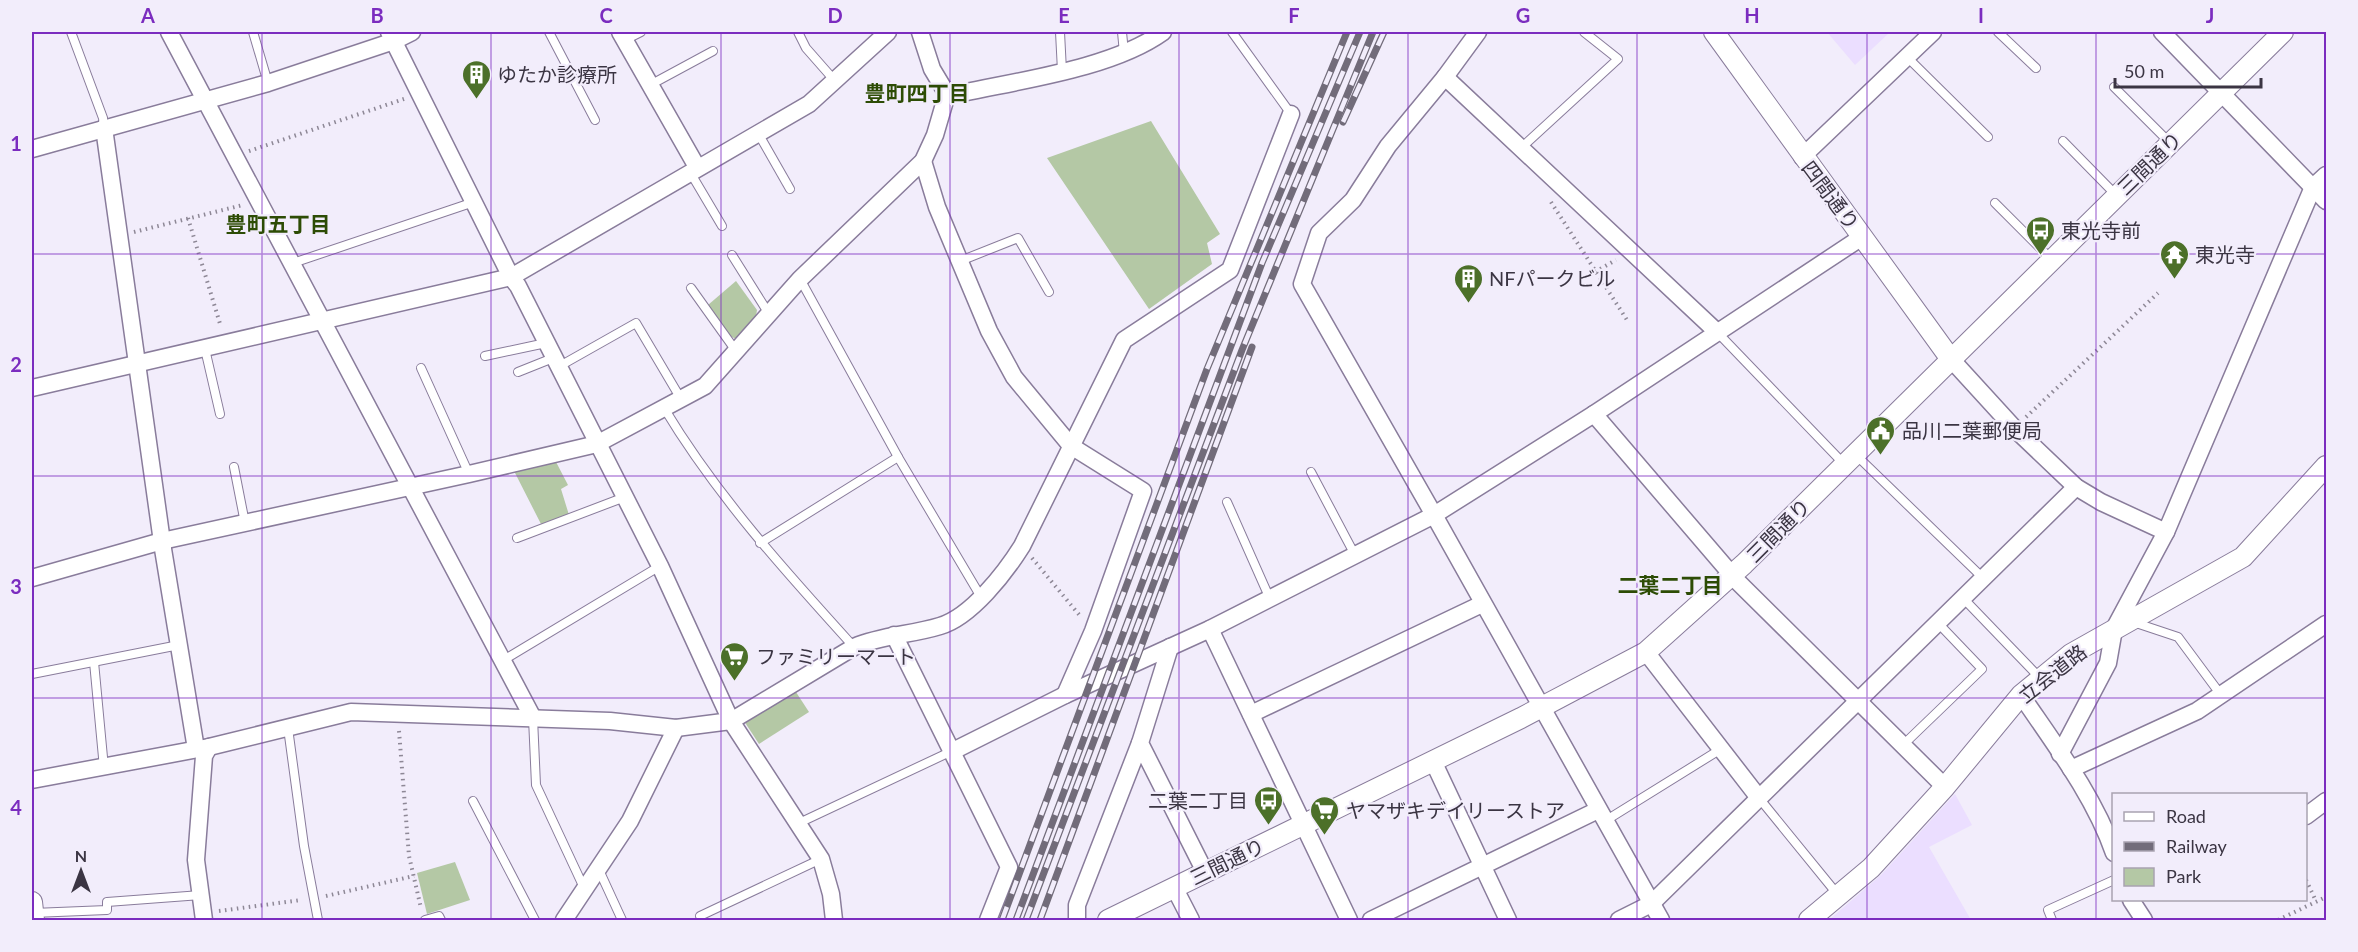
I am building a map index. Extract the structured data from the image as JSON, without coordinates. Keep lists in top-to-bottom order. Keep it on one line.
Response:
{"streets":{"street":["三間通り","四間通り","立会道路"]},"crossings":[["三間通り","四間通り"]],"districts":["豊町四丁目","豊町五丁目","二葉二丁目"],"places":{"building":["ゆたか診療所","NFパークビル"],"bus stop":["東光寺前","二葉二丁目"],"temple":["東光寺"],"public building":["品川二葉郵便局"],"supermarket":["ファミリーマート","ヤマザキデイリーストア"]},"legend":["Road","Railway","Park"],"scale_bar":"50 m","north":"top","grid":{"columns":["A","B","C","D","E","F","G","H","I","J"],"rows":["1","2","3","4"]}}
